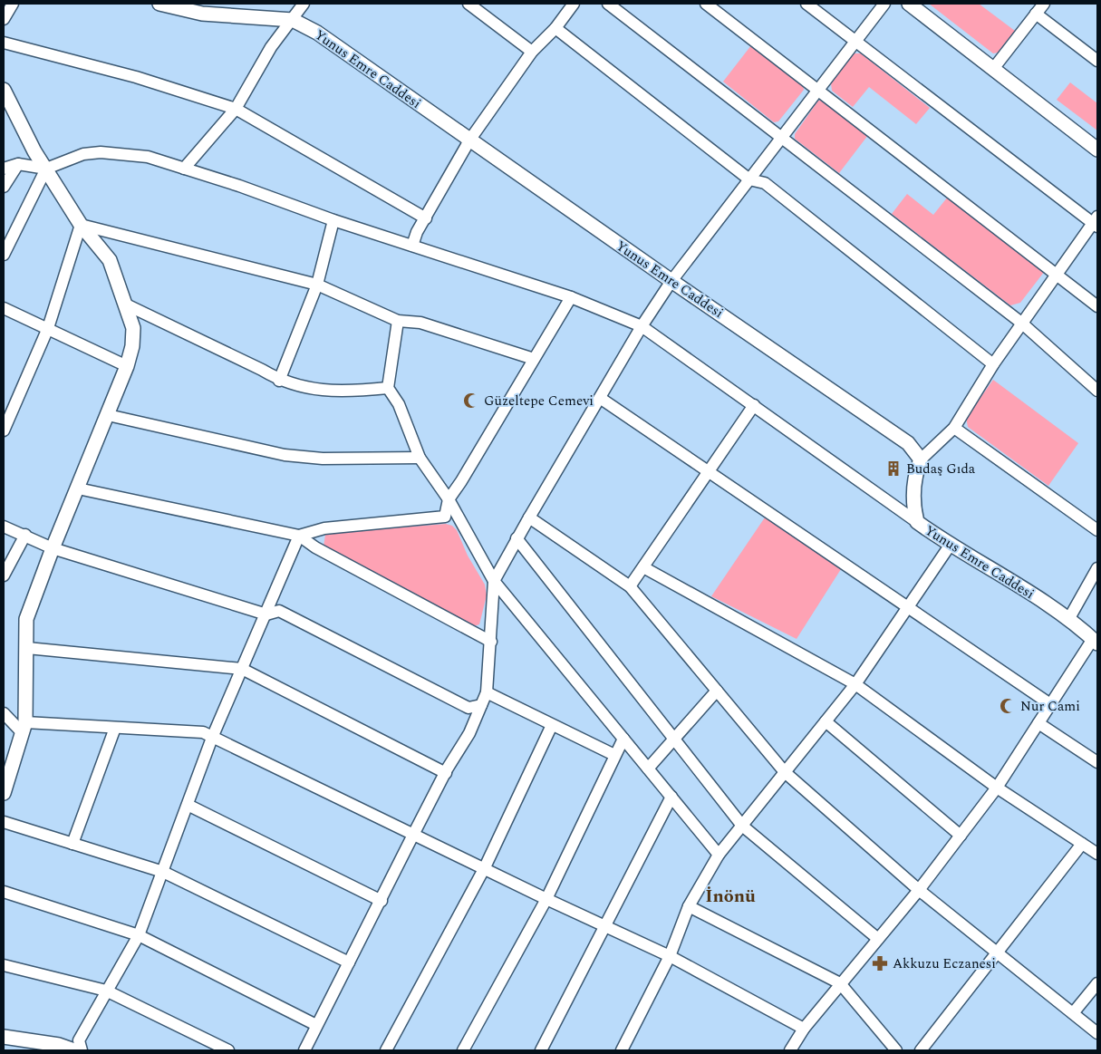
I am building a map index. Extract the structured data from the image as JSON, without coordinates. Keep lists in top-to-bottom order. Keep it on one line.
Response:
{"streets":{"street":["Yunus Emre Caddesi"]},"districts":["İnönü"],"places":{"mosque":["Güzeltepe Cemevi","Nur Cami"],"building":["Budaş Gıda"],"pharmacy":["Akkuzu Eczanesi"]}}
